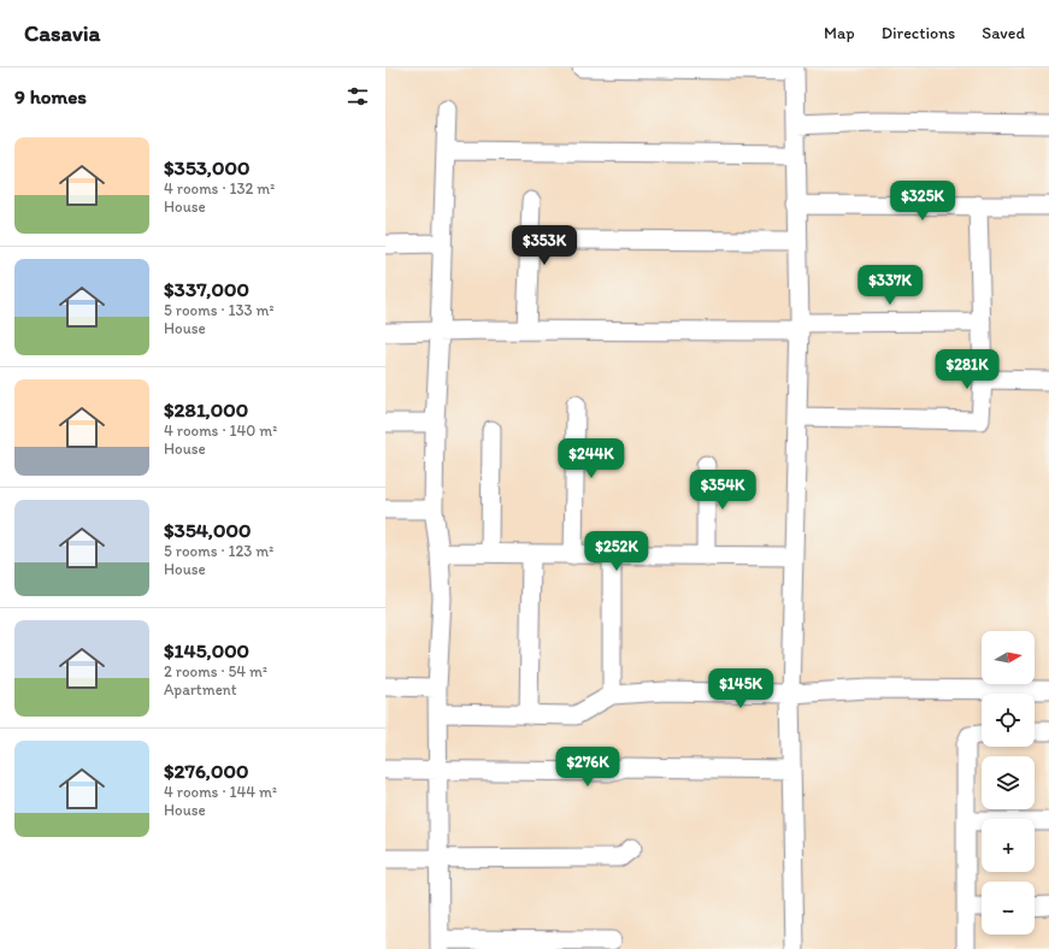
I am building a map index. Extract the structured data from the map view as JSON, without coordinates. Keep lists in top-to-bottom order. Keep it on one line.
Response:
{"north":"right","page":{"header":"Casavia","nav":["Map","Directions","Saved"],"heading":"9 homes","list":[{"name":"$353,000","note":"4 rooms · 132 m² · House"},{"name":"$337,000","note":"5 rooms · 133 m² · House"},{"name":"$281,000","note":"4 rooms · 140 m² · House"},{"name":"$354,000","note":"5 rooms · 123 m² · House"},{"name":"$145,000","note":"2 rooms · 54 m² · Apartment"},{"name":"$276,000","note":"4 rooms · 144 m² · House"}],"price":["$325K","$353K","$337K","$281K","$244K","$354K","$252K","$145K","$276K"],"map_buttons":["+","−"]}}
